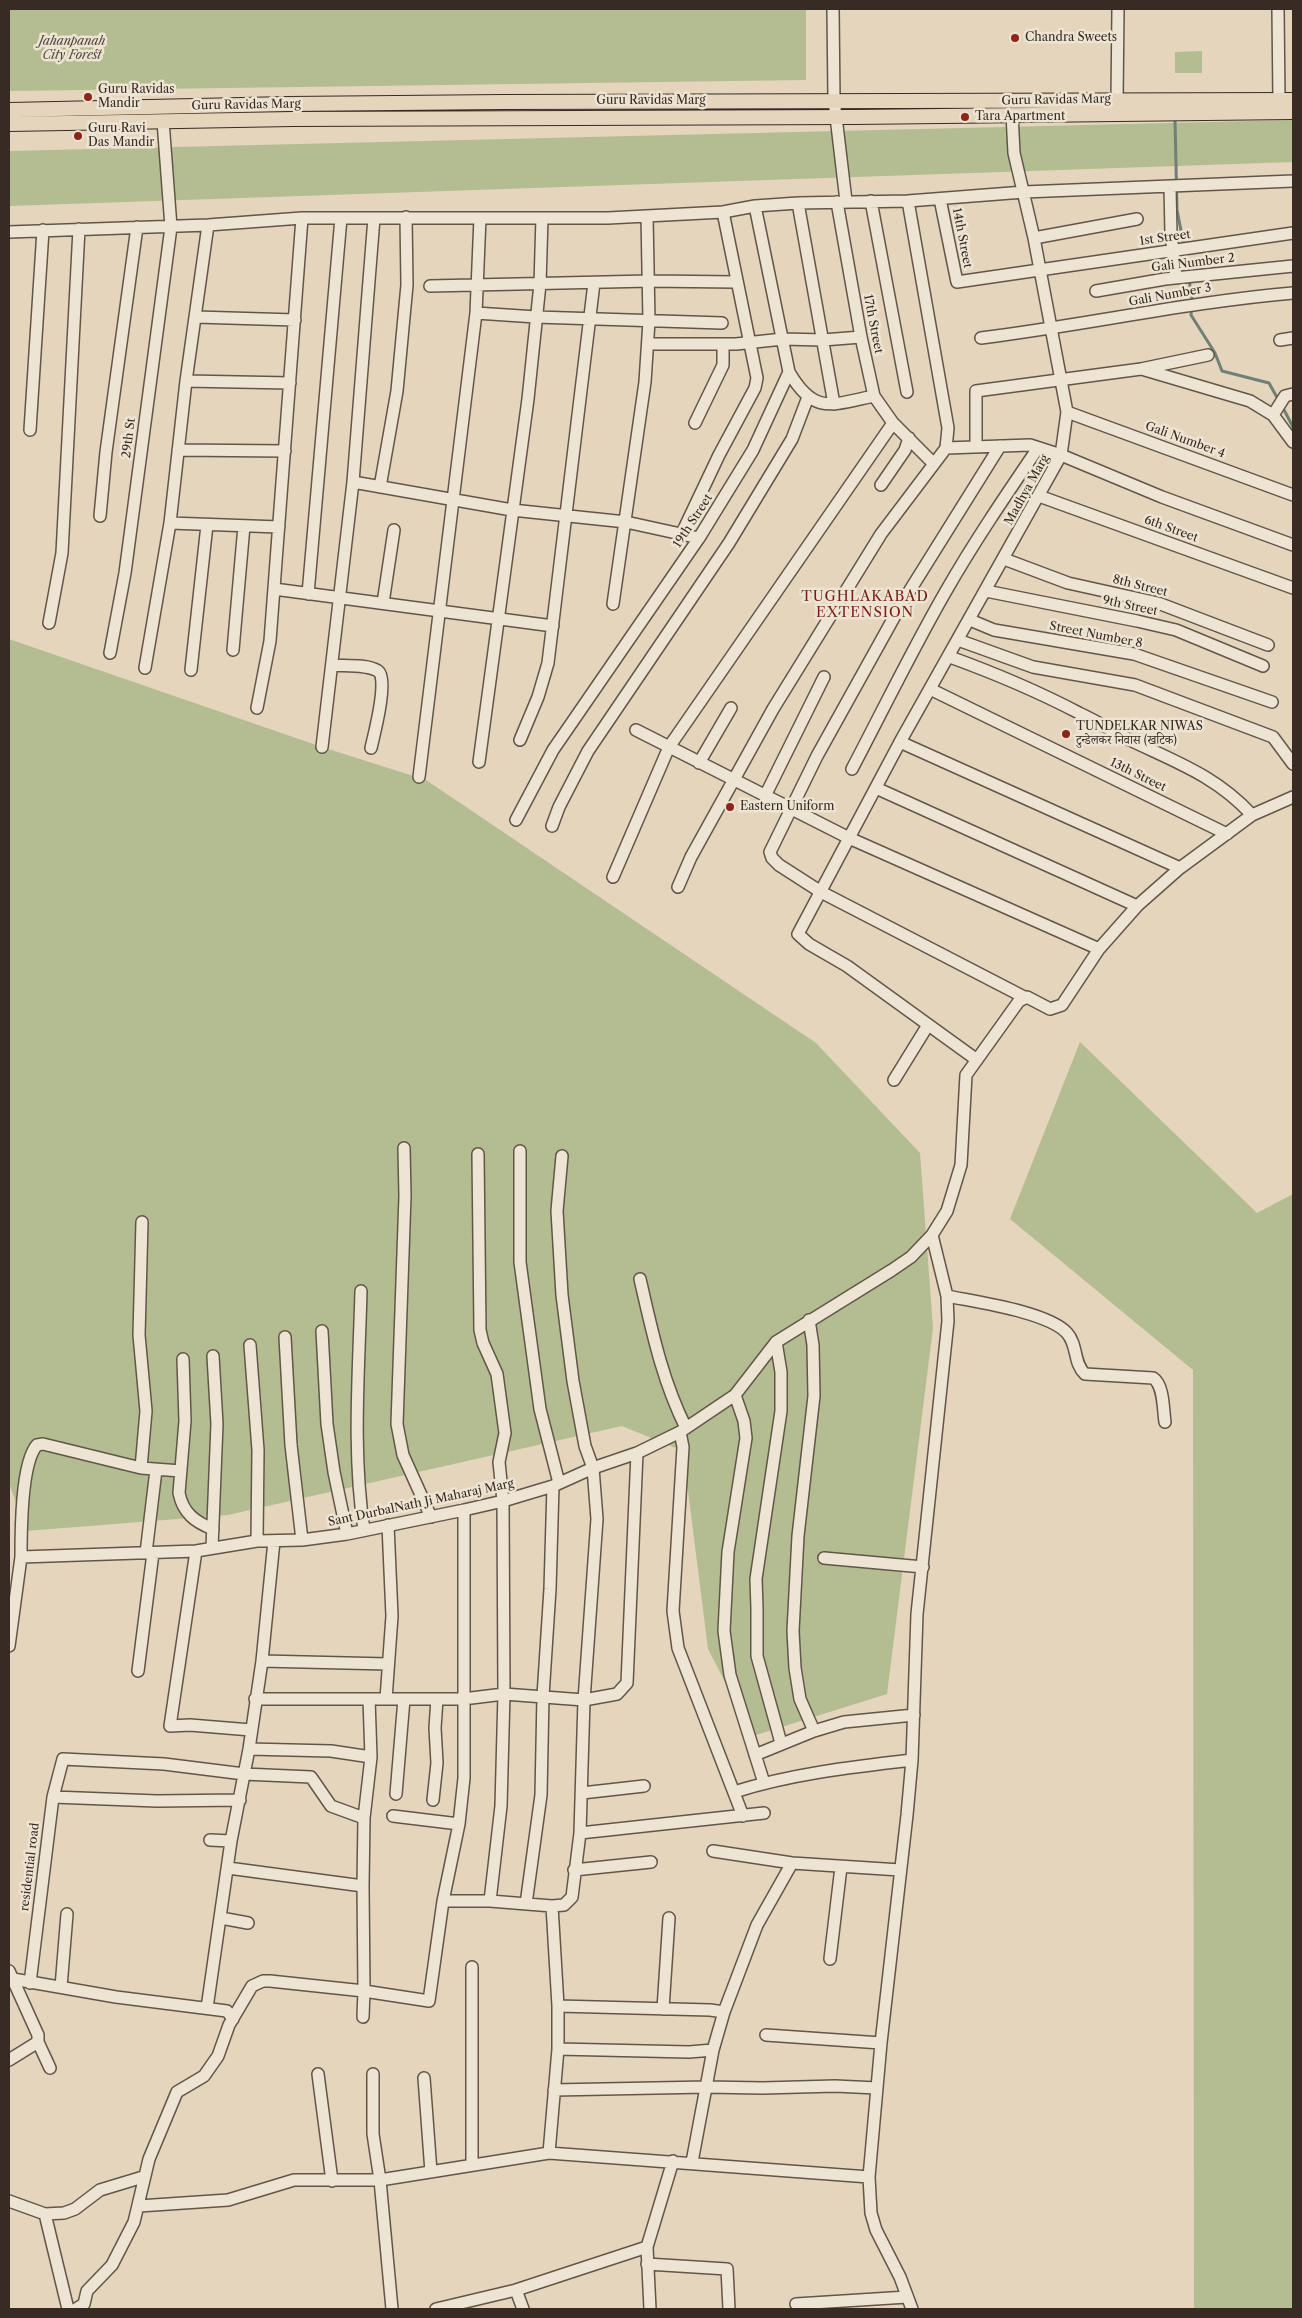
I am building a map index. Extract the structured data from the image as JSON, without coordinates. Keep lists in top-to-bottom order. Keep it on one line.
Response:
{"streets":{"main road":["Guru Ravidas Marg"],"street":["14th Street","1st Street","Gali Number 2","Gali Number 3","17th Street","29th St","Gali Number 4","Madhya Marg","19th Street","6th Street","8th Street","9th Street","Street Number 8","13th Street","Sant DurbalNath Ji Maharaj Marg","residential road"]},"crossings":[["Guru Ravidas Marg","17th Street"],["Guru Ravidas Marg","29th St"],["Guru Ravidas Marg","Madhya Marg"],["14th Street","1st Street"],["1st Street","Madhya Marg"],["Gali Number 3","Madhya Marg"],["Gali Number 4","Madhya Marg"],["Madhya Marg","6th Street"],["Madhya Marg","8th Street"],["Madhya Marg","9th Street"],["Madhya Marg","Street Number 8"],["Madhya Marg","13th Street"]],"districts":["TUGHLAKABAD EXTENSION"],"parks":["Jahanpanah City Forest"],"places":["Chandra Sweets","Guru Ravidas Mandir","Tara Apartment","Guru Ravi Das Mandir","TUNDELKAR NIWAS टुन्डेलकर निवास (खटिक)","Eastern Uniform"]}
